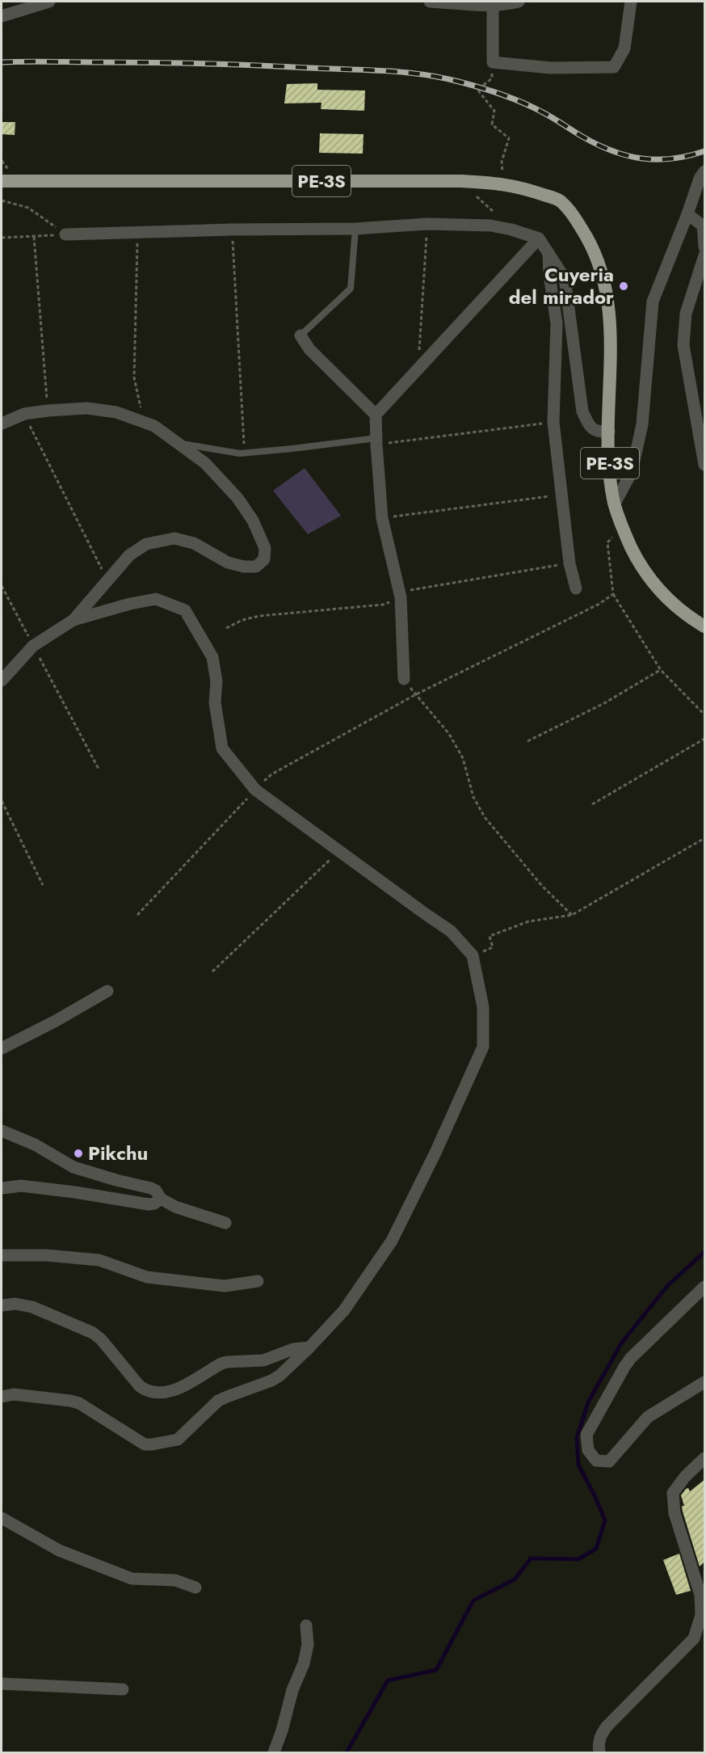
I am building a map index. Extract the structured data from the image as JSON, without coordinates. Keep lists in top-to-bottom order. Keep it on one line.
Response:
{"streets":{"highway":["PE-3S"]},"places":["Cuyeria del mirador","Pikchu"]}
